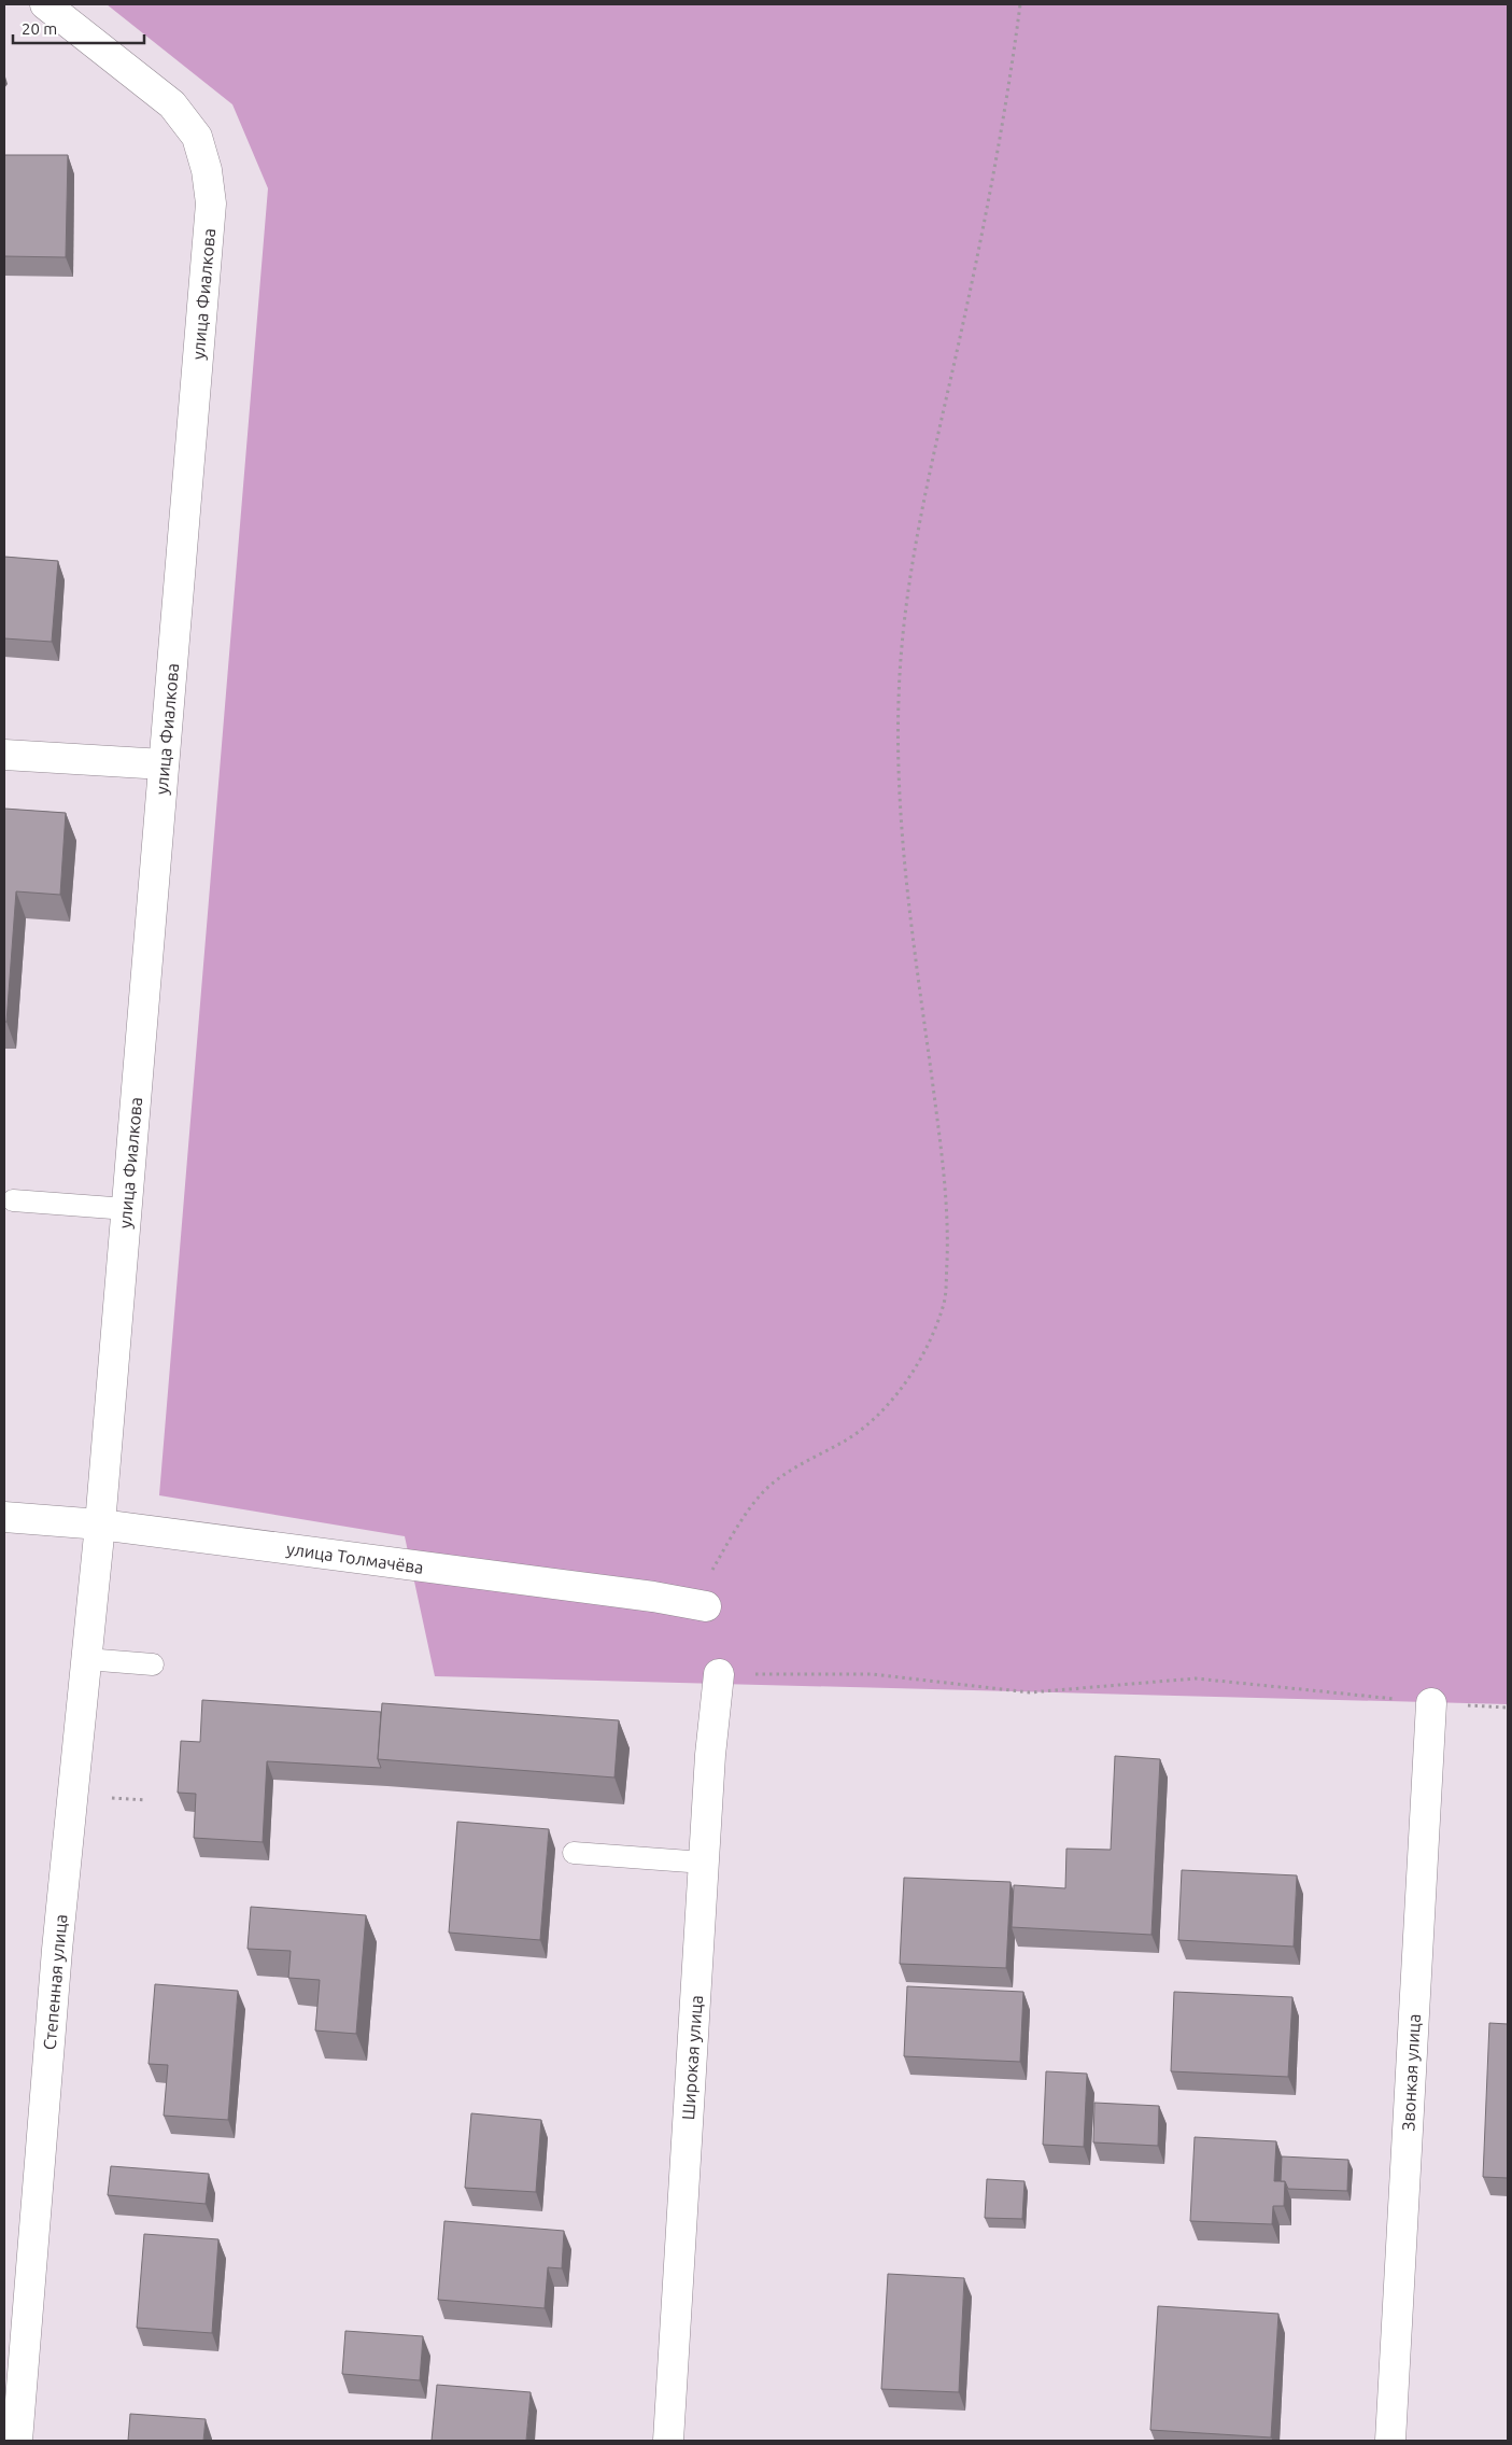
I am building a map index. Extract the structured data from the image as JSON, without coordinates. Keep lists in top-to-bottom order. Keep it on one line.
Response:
{"streets":{"street":["улица Фиалкова","улица Толмачёва","Степенная улица","Широкая улица","Звонкая улица"]},"crossings":[["улица Фиалкова","улица Толмачёва"],["улица Фиалкова","Степенная улица"],["улица Толмачёва","Степенная улица"]],"scale_bar":"20 m"}
